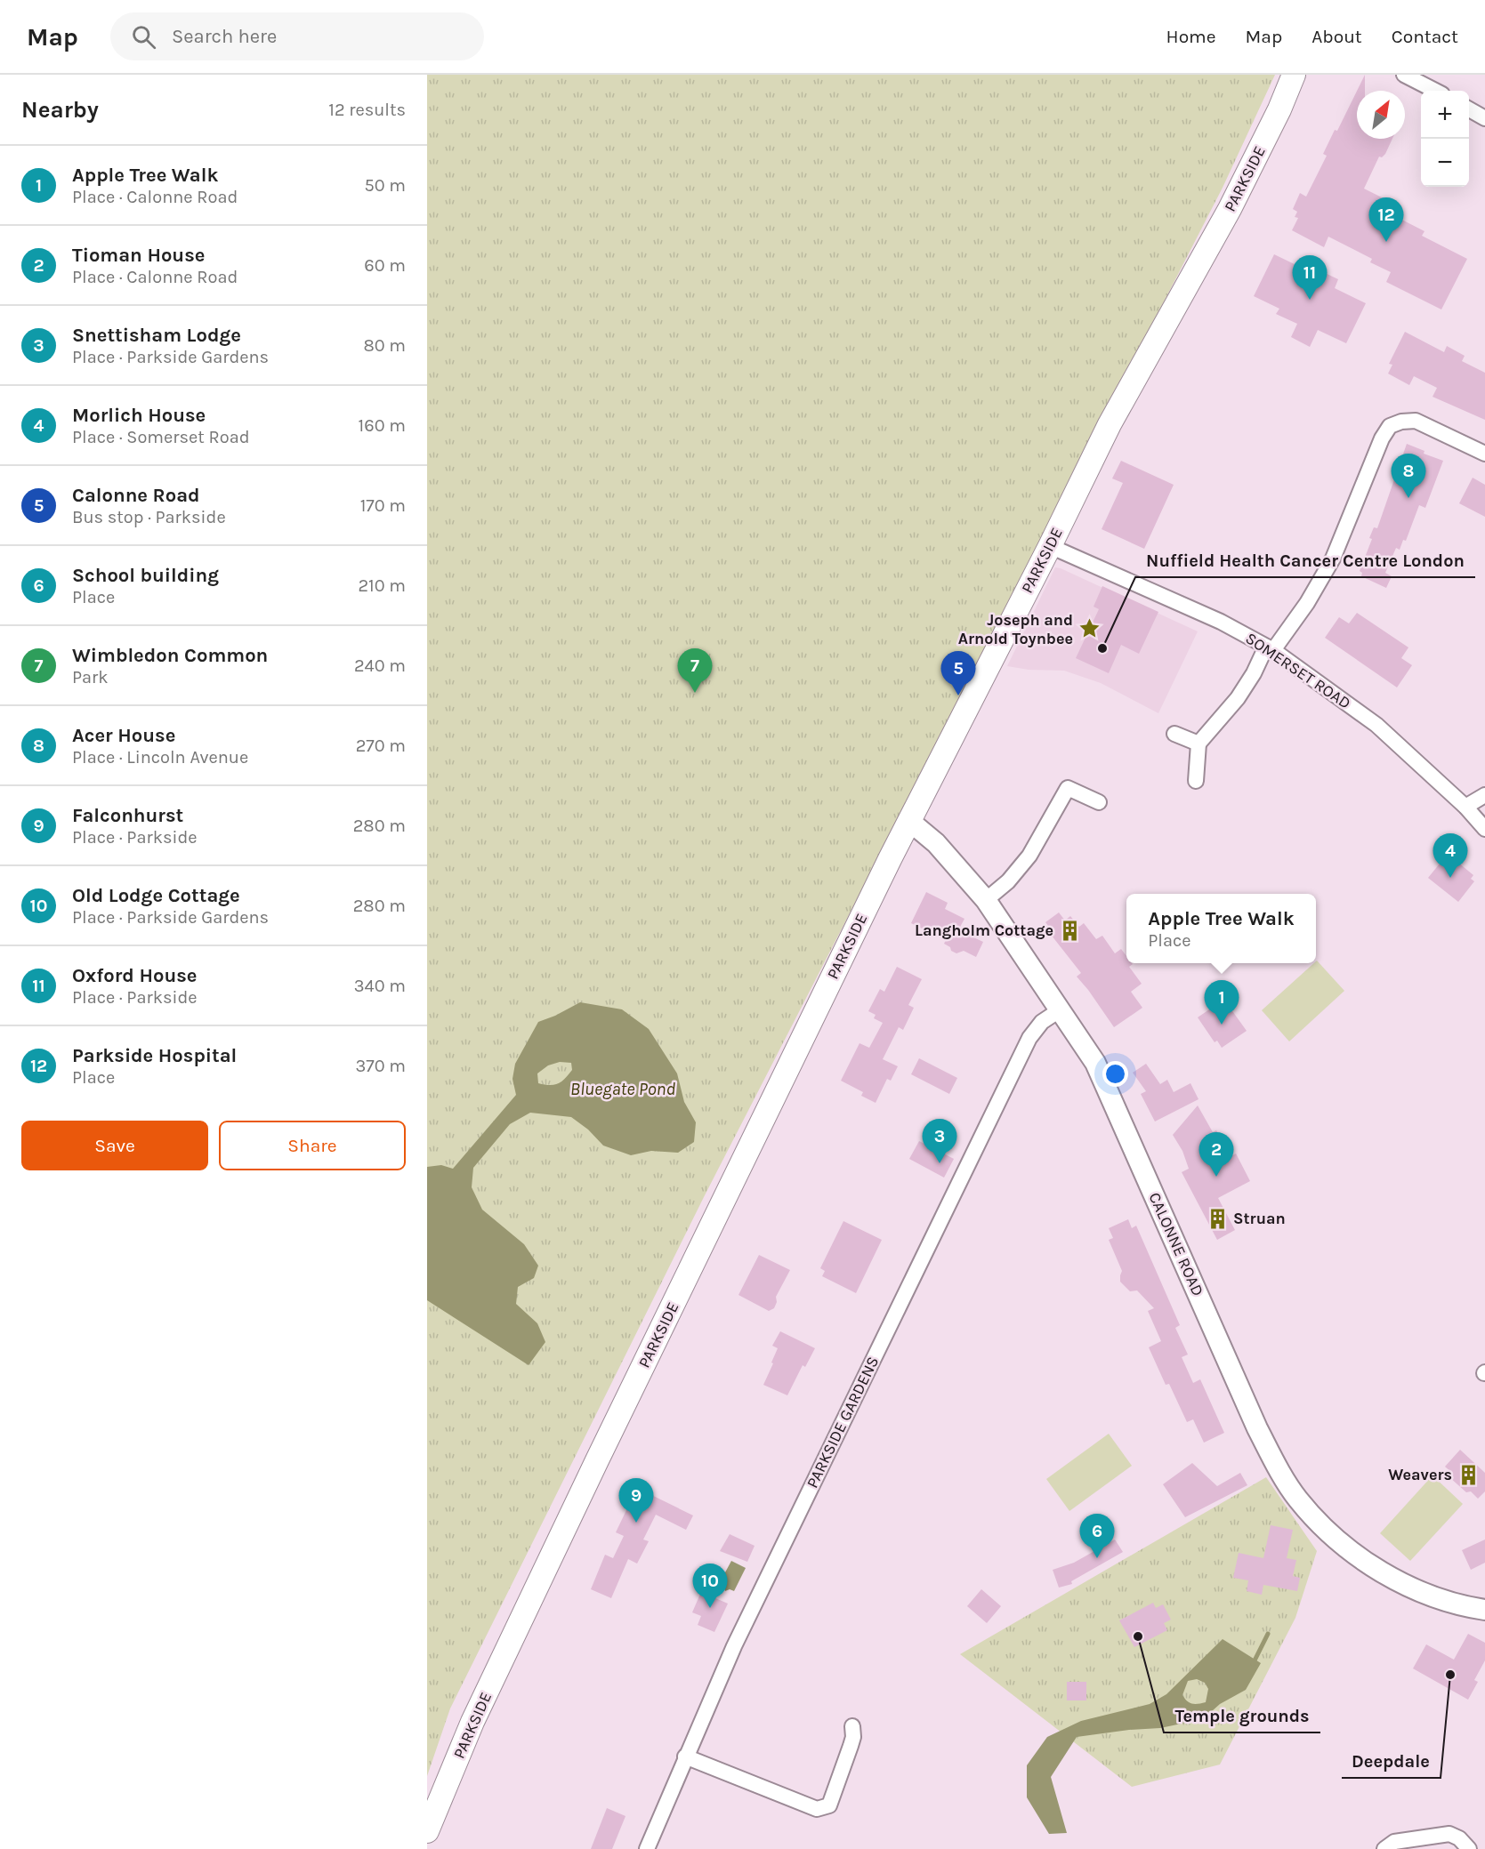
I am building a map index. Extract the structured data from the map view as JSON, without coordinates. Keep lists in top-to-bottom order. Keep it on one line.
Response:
{"streets":{"main road":["PARKSIDE"],"street":["SOMERSET ROAD","CALONNE ROAD","PARKSIDE GARDENS"]},"crossings":[["PARKSIDE","SOMERSET ROAD"],["PARKSIDE","CALONNE ROAD"],["CALONNE ROAD","PARKSIDE GARDENS"]],"water":["Bluegate Pond"],"places":{"place":["Joseph and Arnold Toynbee"],"other":["Nuffield Health Cancer Centre London","Temple grounds","Deepdale"],"building":["Langholm Cottage","Struan","Weavers"]},"north":"top right","page":{"header":"Map","search":"Search here","nav":["Home","Map","About","Contact"],"heading":["Nearby","12 results"],"map_buttons":["+","−"],"list":[{"mark":"1","name":"Apple Tree Walk","note":"Place · Calonne Road","value":"50 m"},{"mark":"2","name":"Tioman House","note":"Place · Calonne Road","value":"60 m"},{"mark":"3","name":"Snettisham Lodge","note":"Place · Parkside Gardens","value":"80 m"},{"mark":"4","name":"Morlich House","note":"Place · Somerset Road","value":"160 m"},{"mark":"5","name":"Calonne Road","note":"Bus stop · Parkside","value":"170 m"},{"mark":"6","name":"School building","note":"Place","value":"210 m"},{"mark":"7","name":"Wimbledon Common","note":"Park","value":"240 m"},{"mark":"8","name":"Acer House","note":"Place · Lincoln Avenue","value":"270 m"},{"mark":"9","name":"Falconhurst","note":"Place · Parkside","value":"280 m"},{"mark":"10","name":"Old Lodge Cottage","note":"Place · Parkside Gardens","value":"280 m"},{"mark":"11","name":"Oxford House","note":"Place · Parkside","value":"340 m"},{"mark":"12","name":"Parkside Hospital","note":"Place","value":"370 m"}],"pins":["12","11","8","7","5","4","1","3","2","9","6","10"],"popup":["Apple Tree Walk","Place"],"buttons":["Save","Share"]}}
